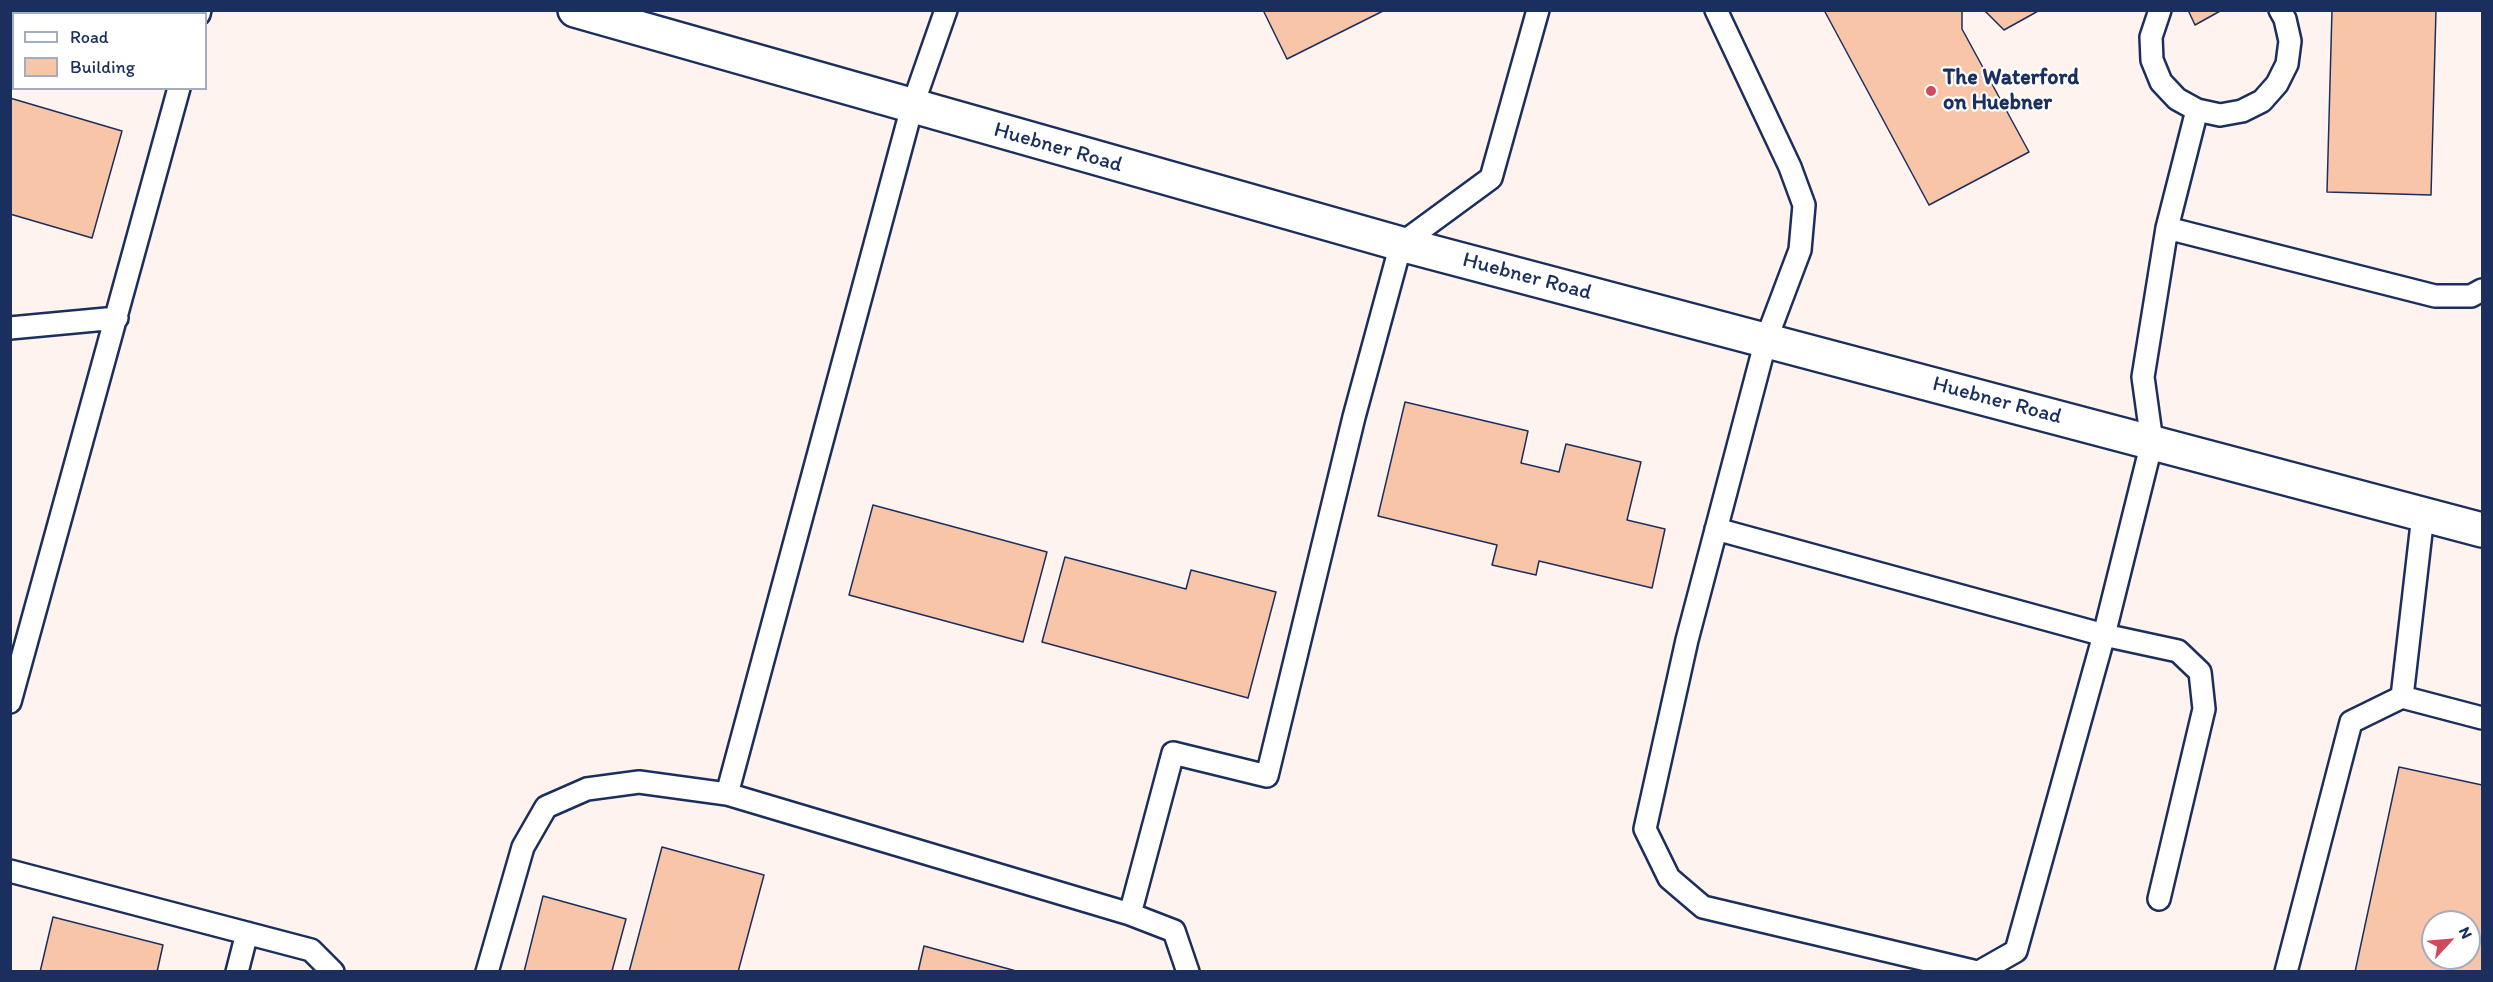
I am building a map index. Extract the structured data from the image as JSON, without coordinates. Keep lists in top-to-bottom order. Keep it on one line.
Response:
{"streets":{"main road":["Huebner Road"]},"places":["The Waterford on Huebner"],"legend":["Road","Building"],"north":"top right"}
